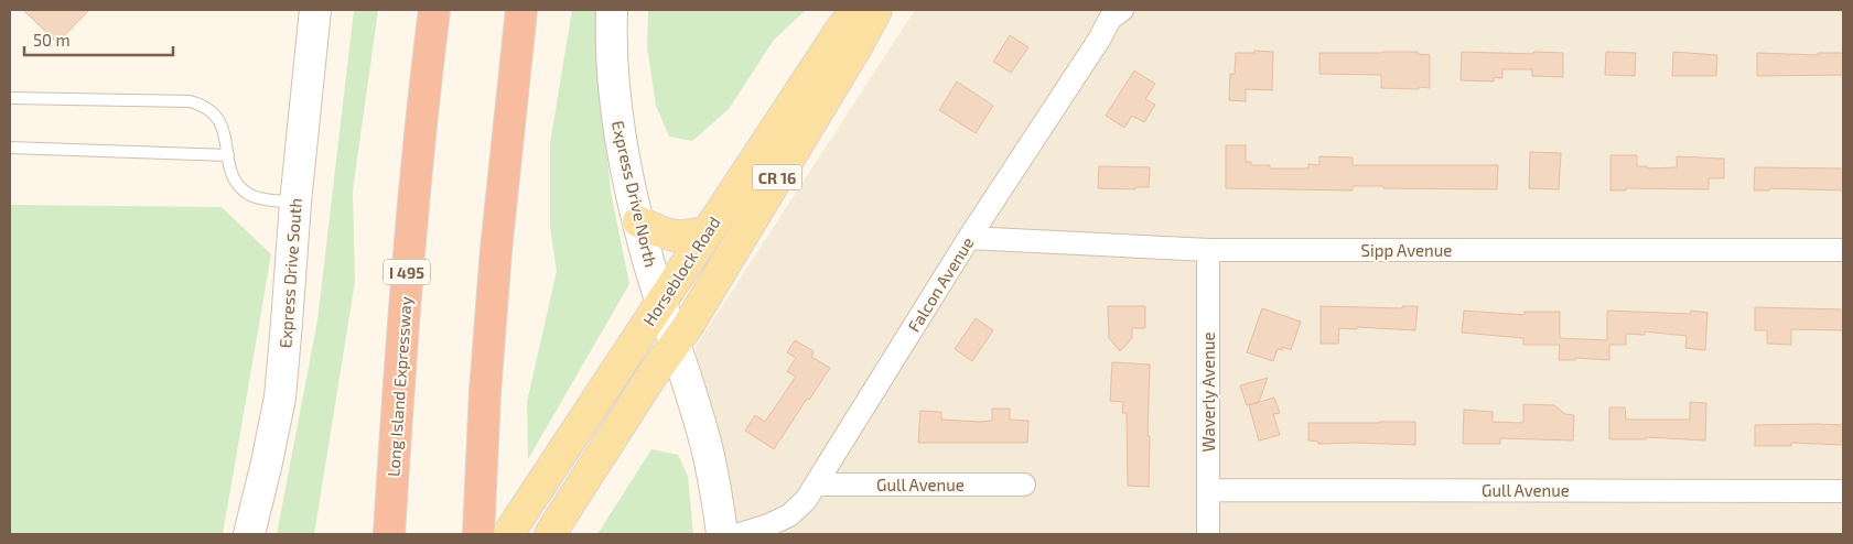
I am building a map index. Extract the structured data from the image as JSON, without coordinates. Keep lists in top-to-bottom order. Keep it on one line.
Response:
{"streets":{"highway":["I 495","Long Island Expressway"],"main road":["CR 16","Express Drive North","Horseblock Road","Express Drive South"],"street":["Sipp Avenue","Falcon Avenue","Waverly Avenue","Gull Avenue"]},"crossings":[["Express Drive North","Horseblock Road"],["Sipp Avenue","Falcon Avenue"],["Sipp Avenue","Waverly Avenue"],["Falcon Avenue","Gull Avenue"],["Waverly Avenue","Gull Avenue"]],"scale_bar":"50 m"}
